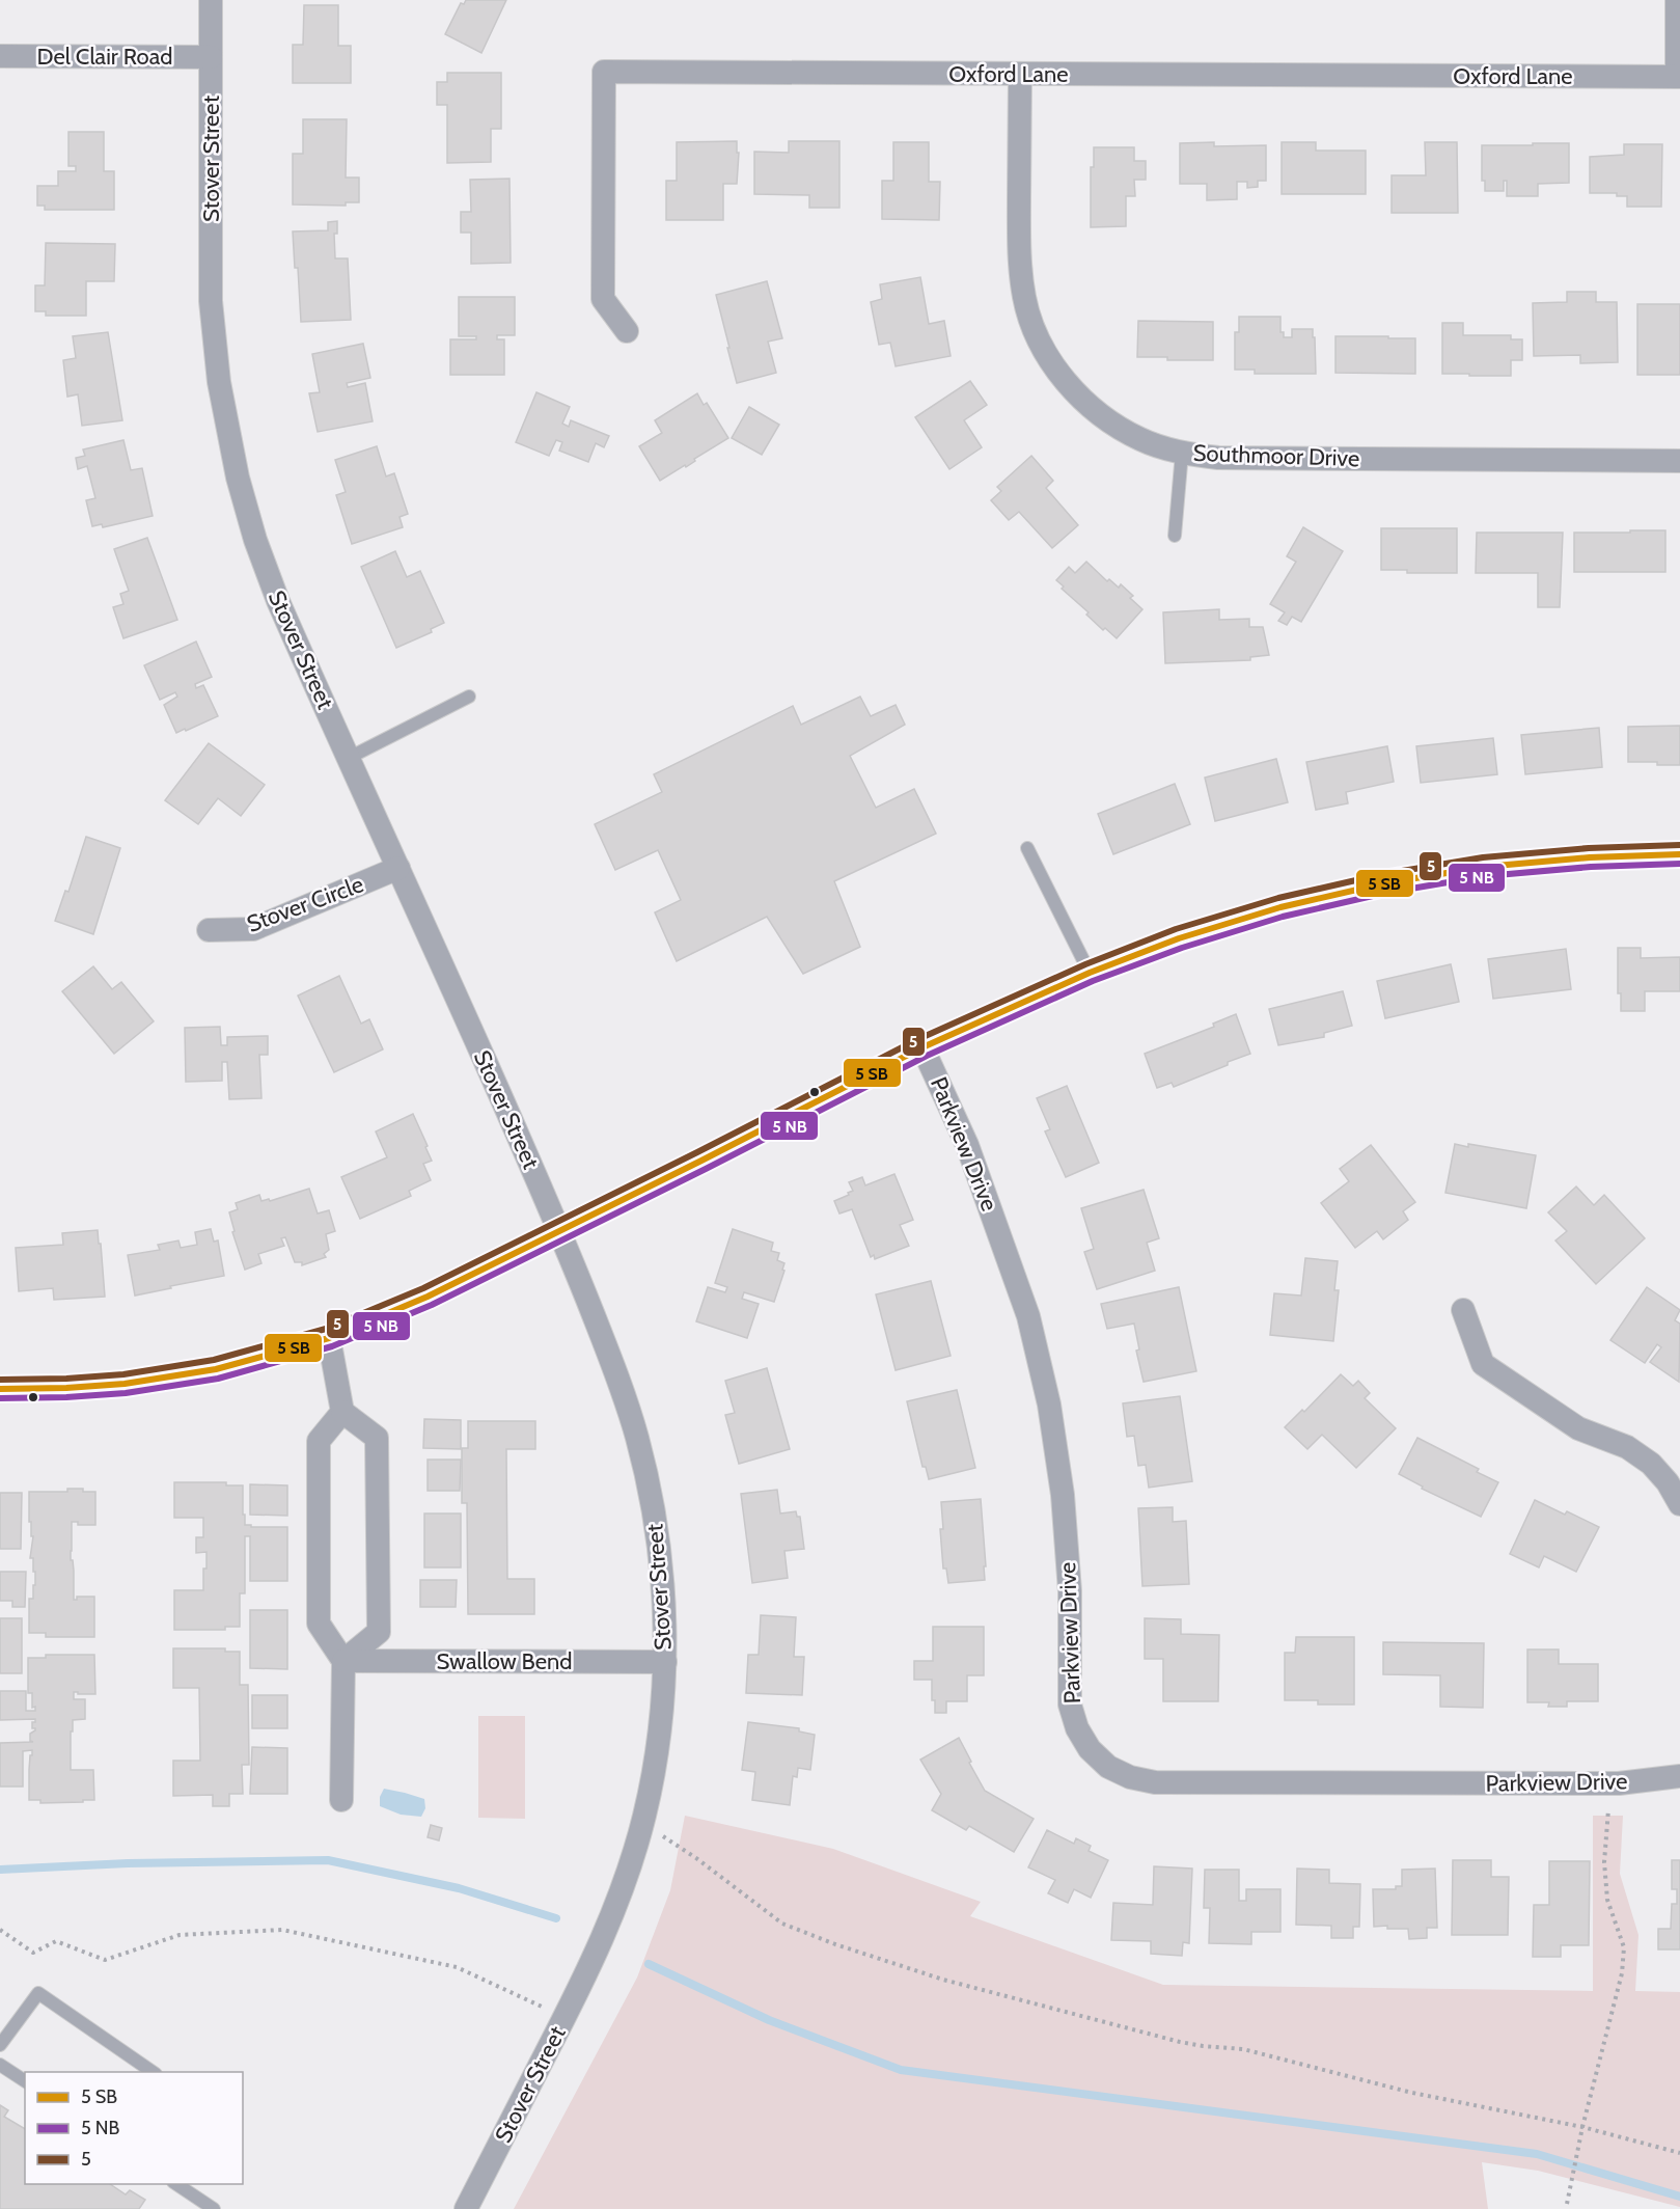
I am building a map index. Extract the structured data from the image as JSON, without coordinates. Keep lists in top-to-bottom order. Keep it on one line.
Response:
{"streets":{"street":["Del Clair Road","Oxford Lane","Stover Street","Southmoor Drive","Stover Circle","Parkview Drive","Swallow Bend"]},"crossings":[["Del Clair Road","Stover Street"],["Oxford Lane","Southmoor Drive"],["Stover Street","Stover Circle"],["Stover Street","Swallow Bend"]],"lines":["transit line 5"],"legend":["5 SB","5 NB","5"]}
